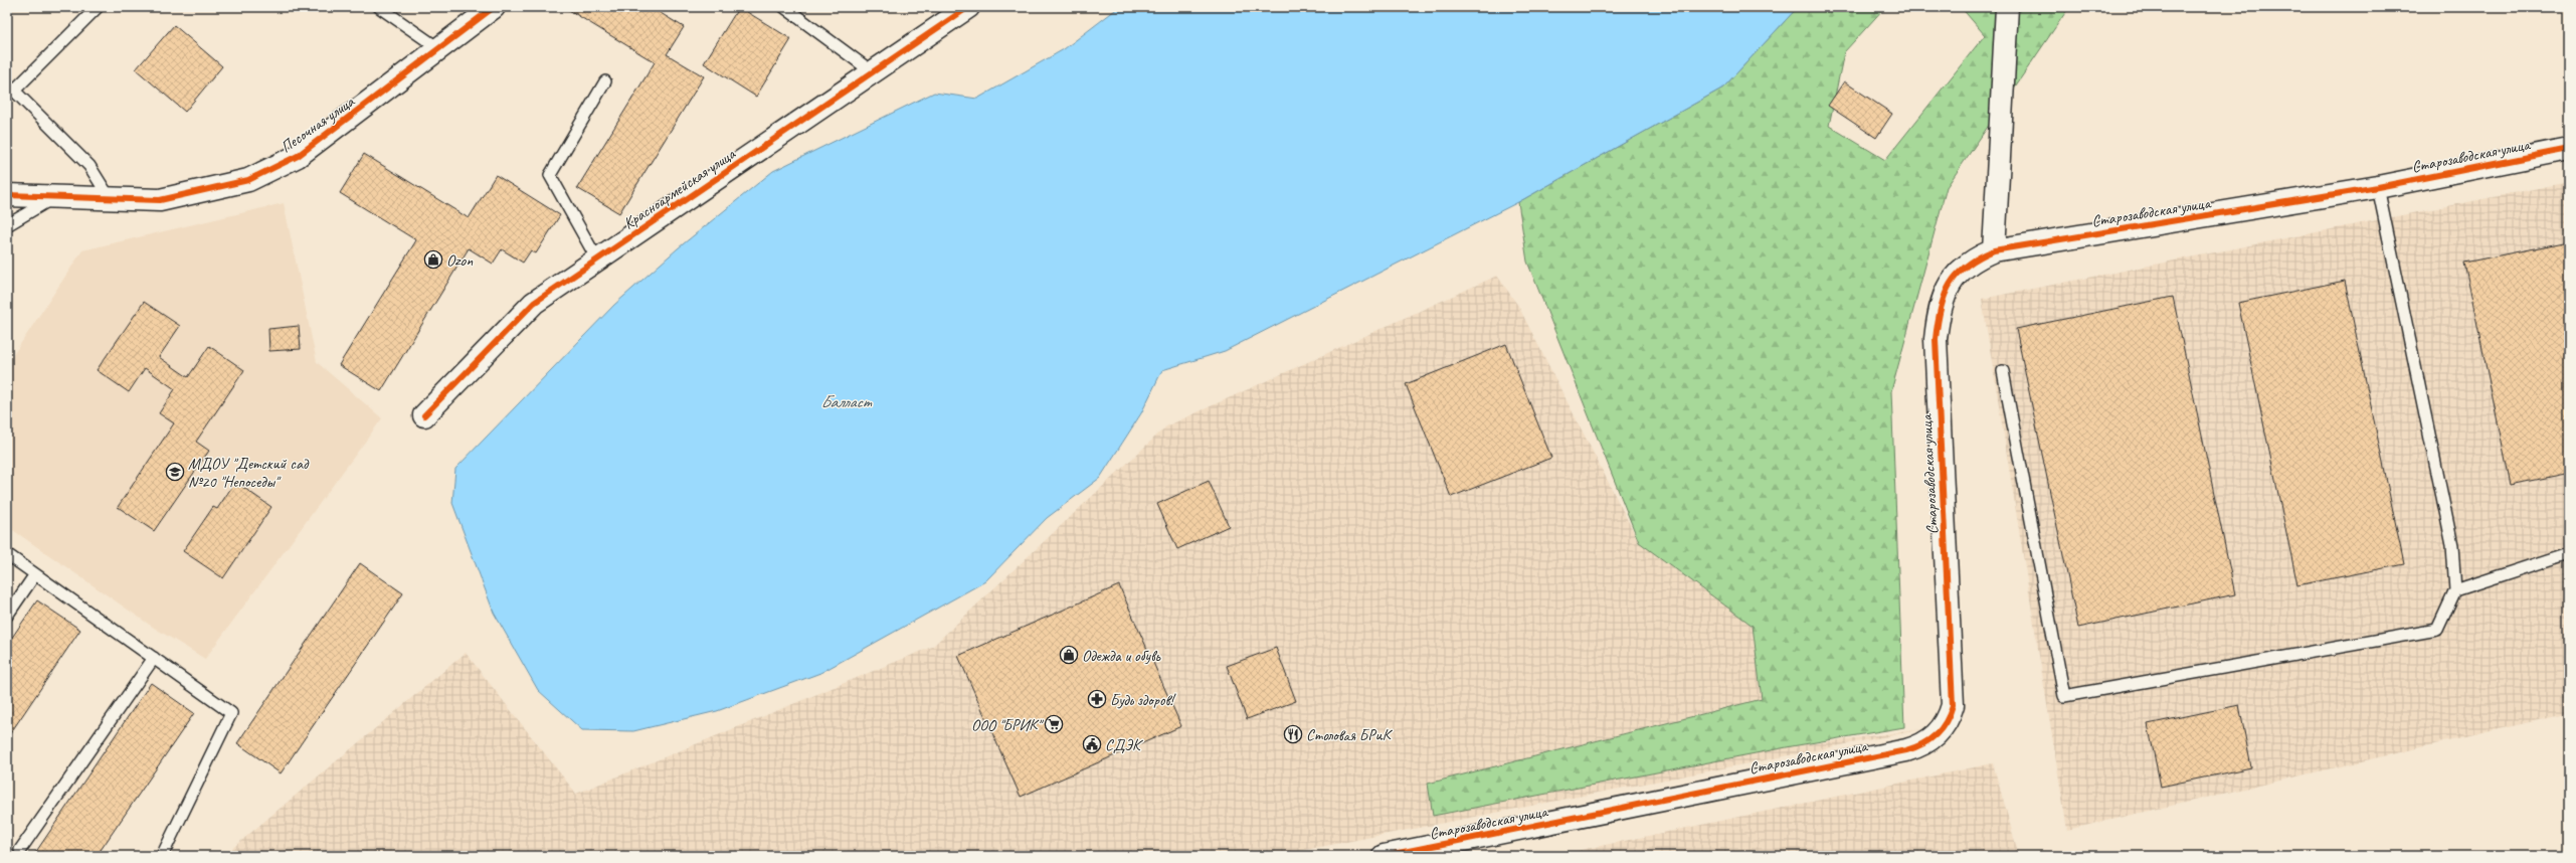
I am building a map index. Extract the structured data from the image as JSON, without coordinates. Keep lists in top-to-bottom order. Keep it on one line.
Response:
{"streets":{"street":["Песочная улица","Старозаводская улица","Красноармейская улица"]},"water":["Балласт"],"places":{"shop":["Ozon","Одежда и обувь"],"school or university":["МДОУ \"Детский сад №20 \"Непоседы\""],"pharmacy":["Будь здоров!"],"supermarket":["ООО \"БРИК\""],"restaurant":["Столовая БРиК"],"public building":["СДЭК"]}}
